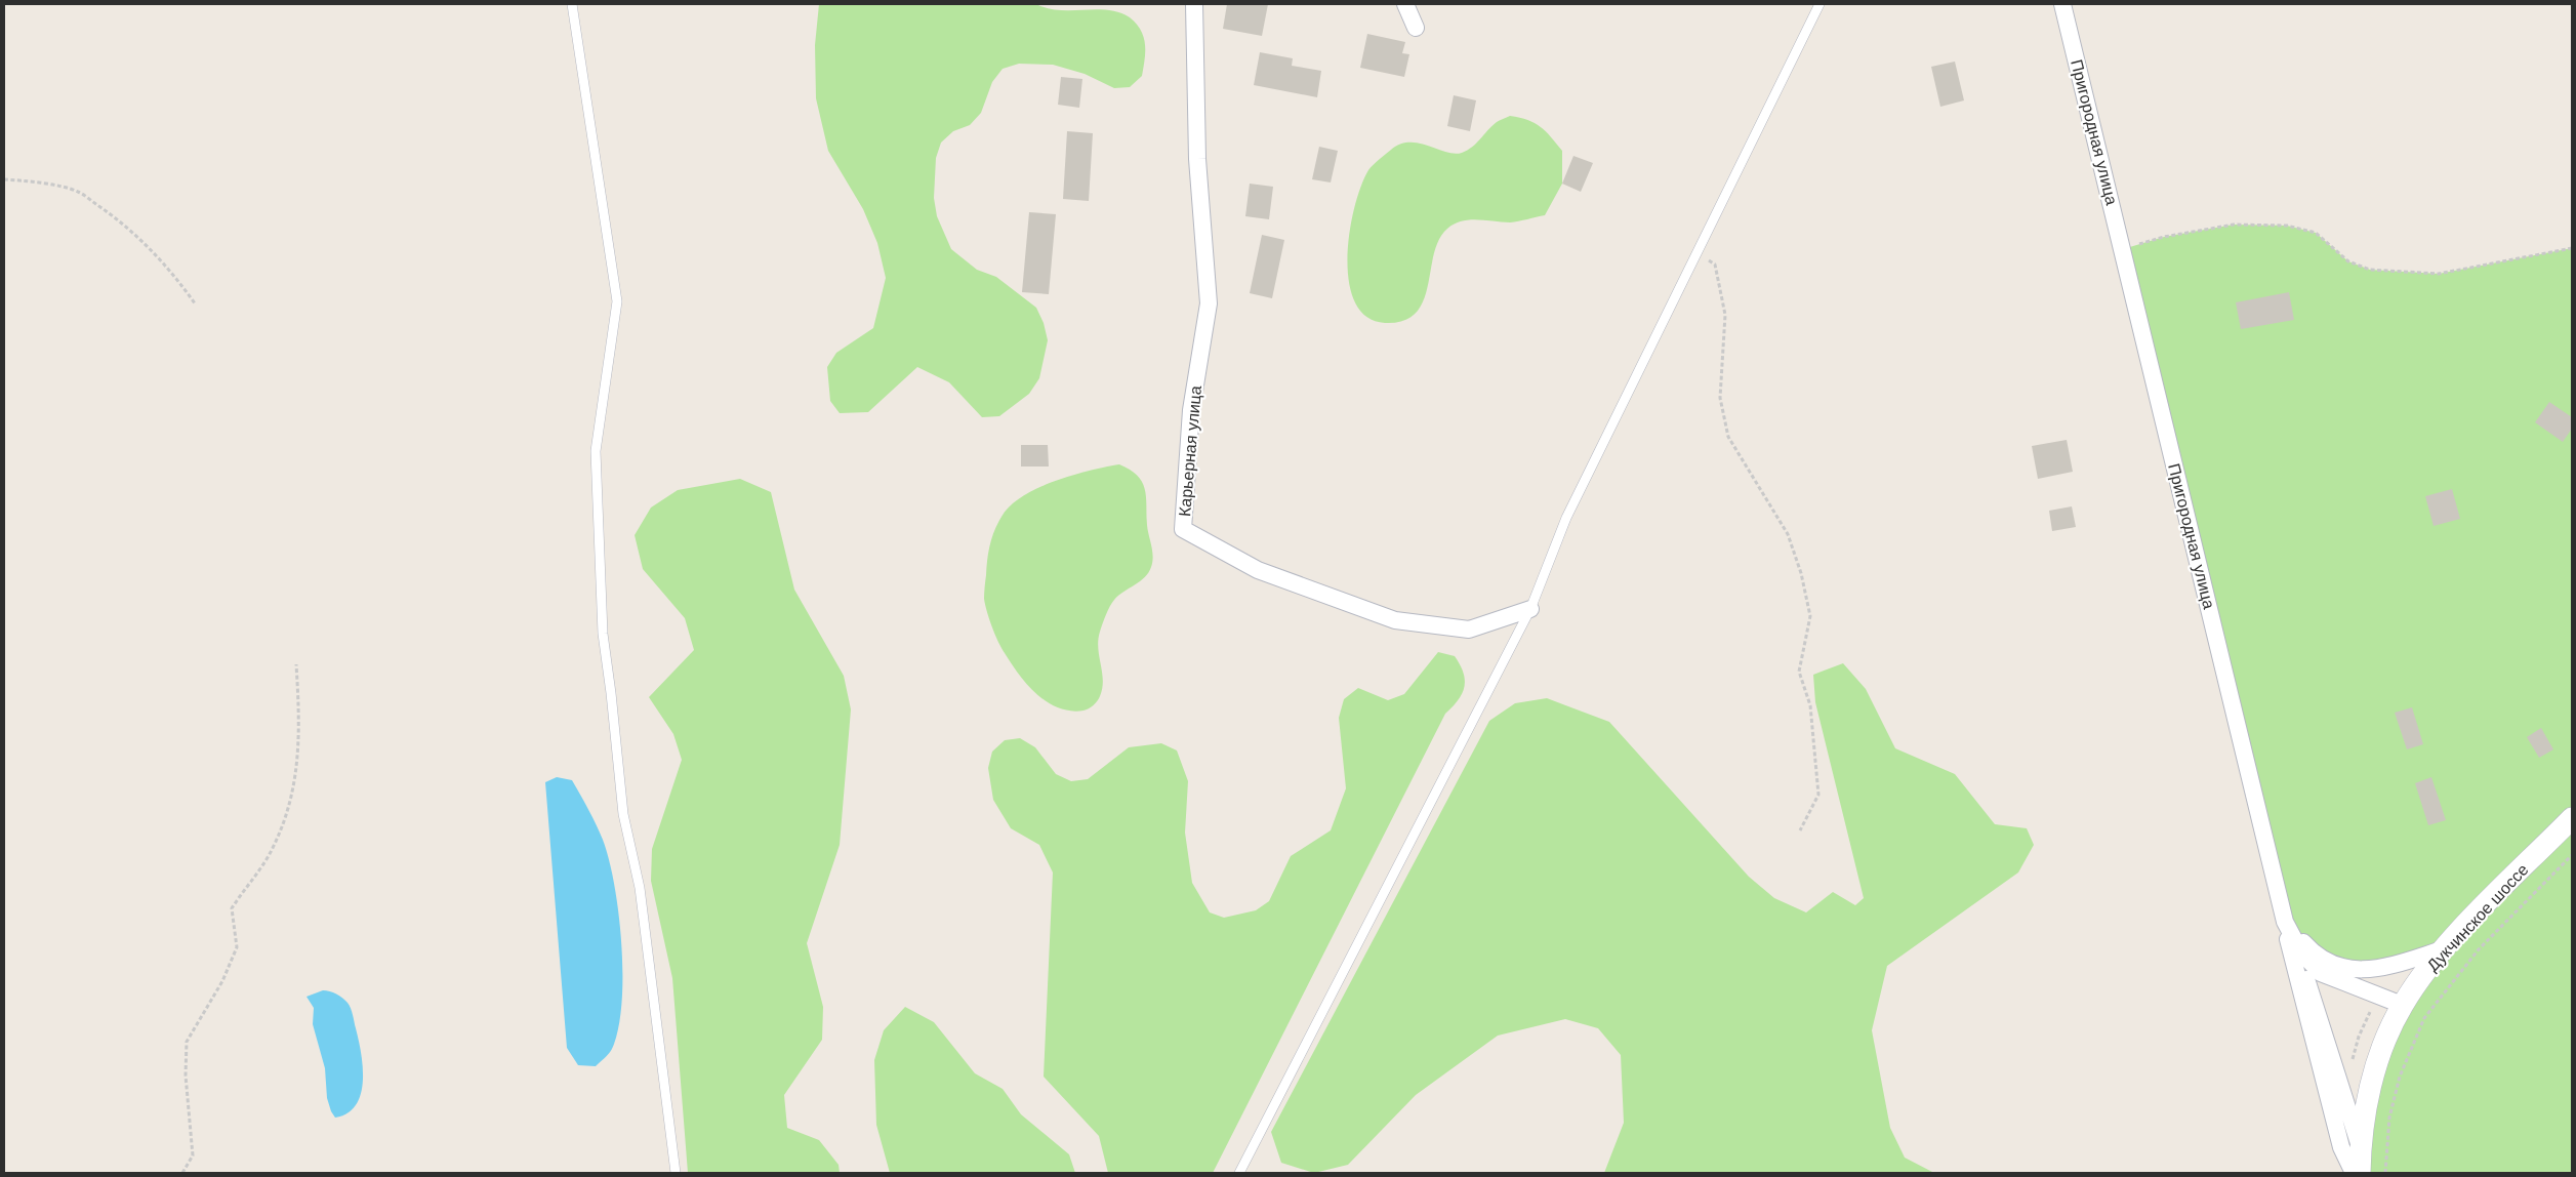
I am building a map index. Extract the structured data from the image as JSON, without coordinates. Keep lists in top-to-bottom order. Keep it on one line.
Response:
{"streets":{"street":["Пригородная улица","Карьерная улица","Дукчинское шоссе"]},"crossings":[["Пригородная улица","Дукчинское шоссе"]]}
